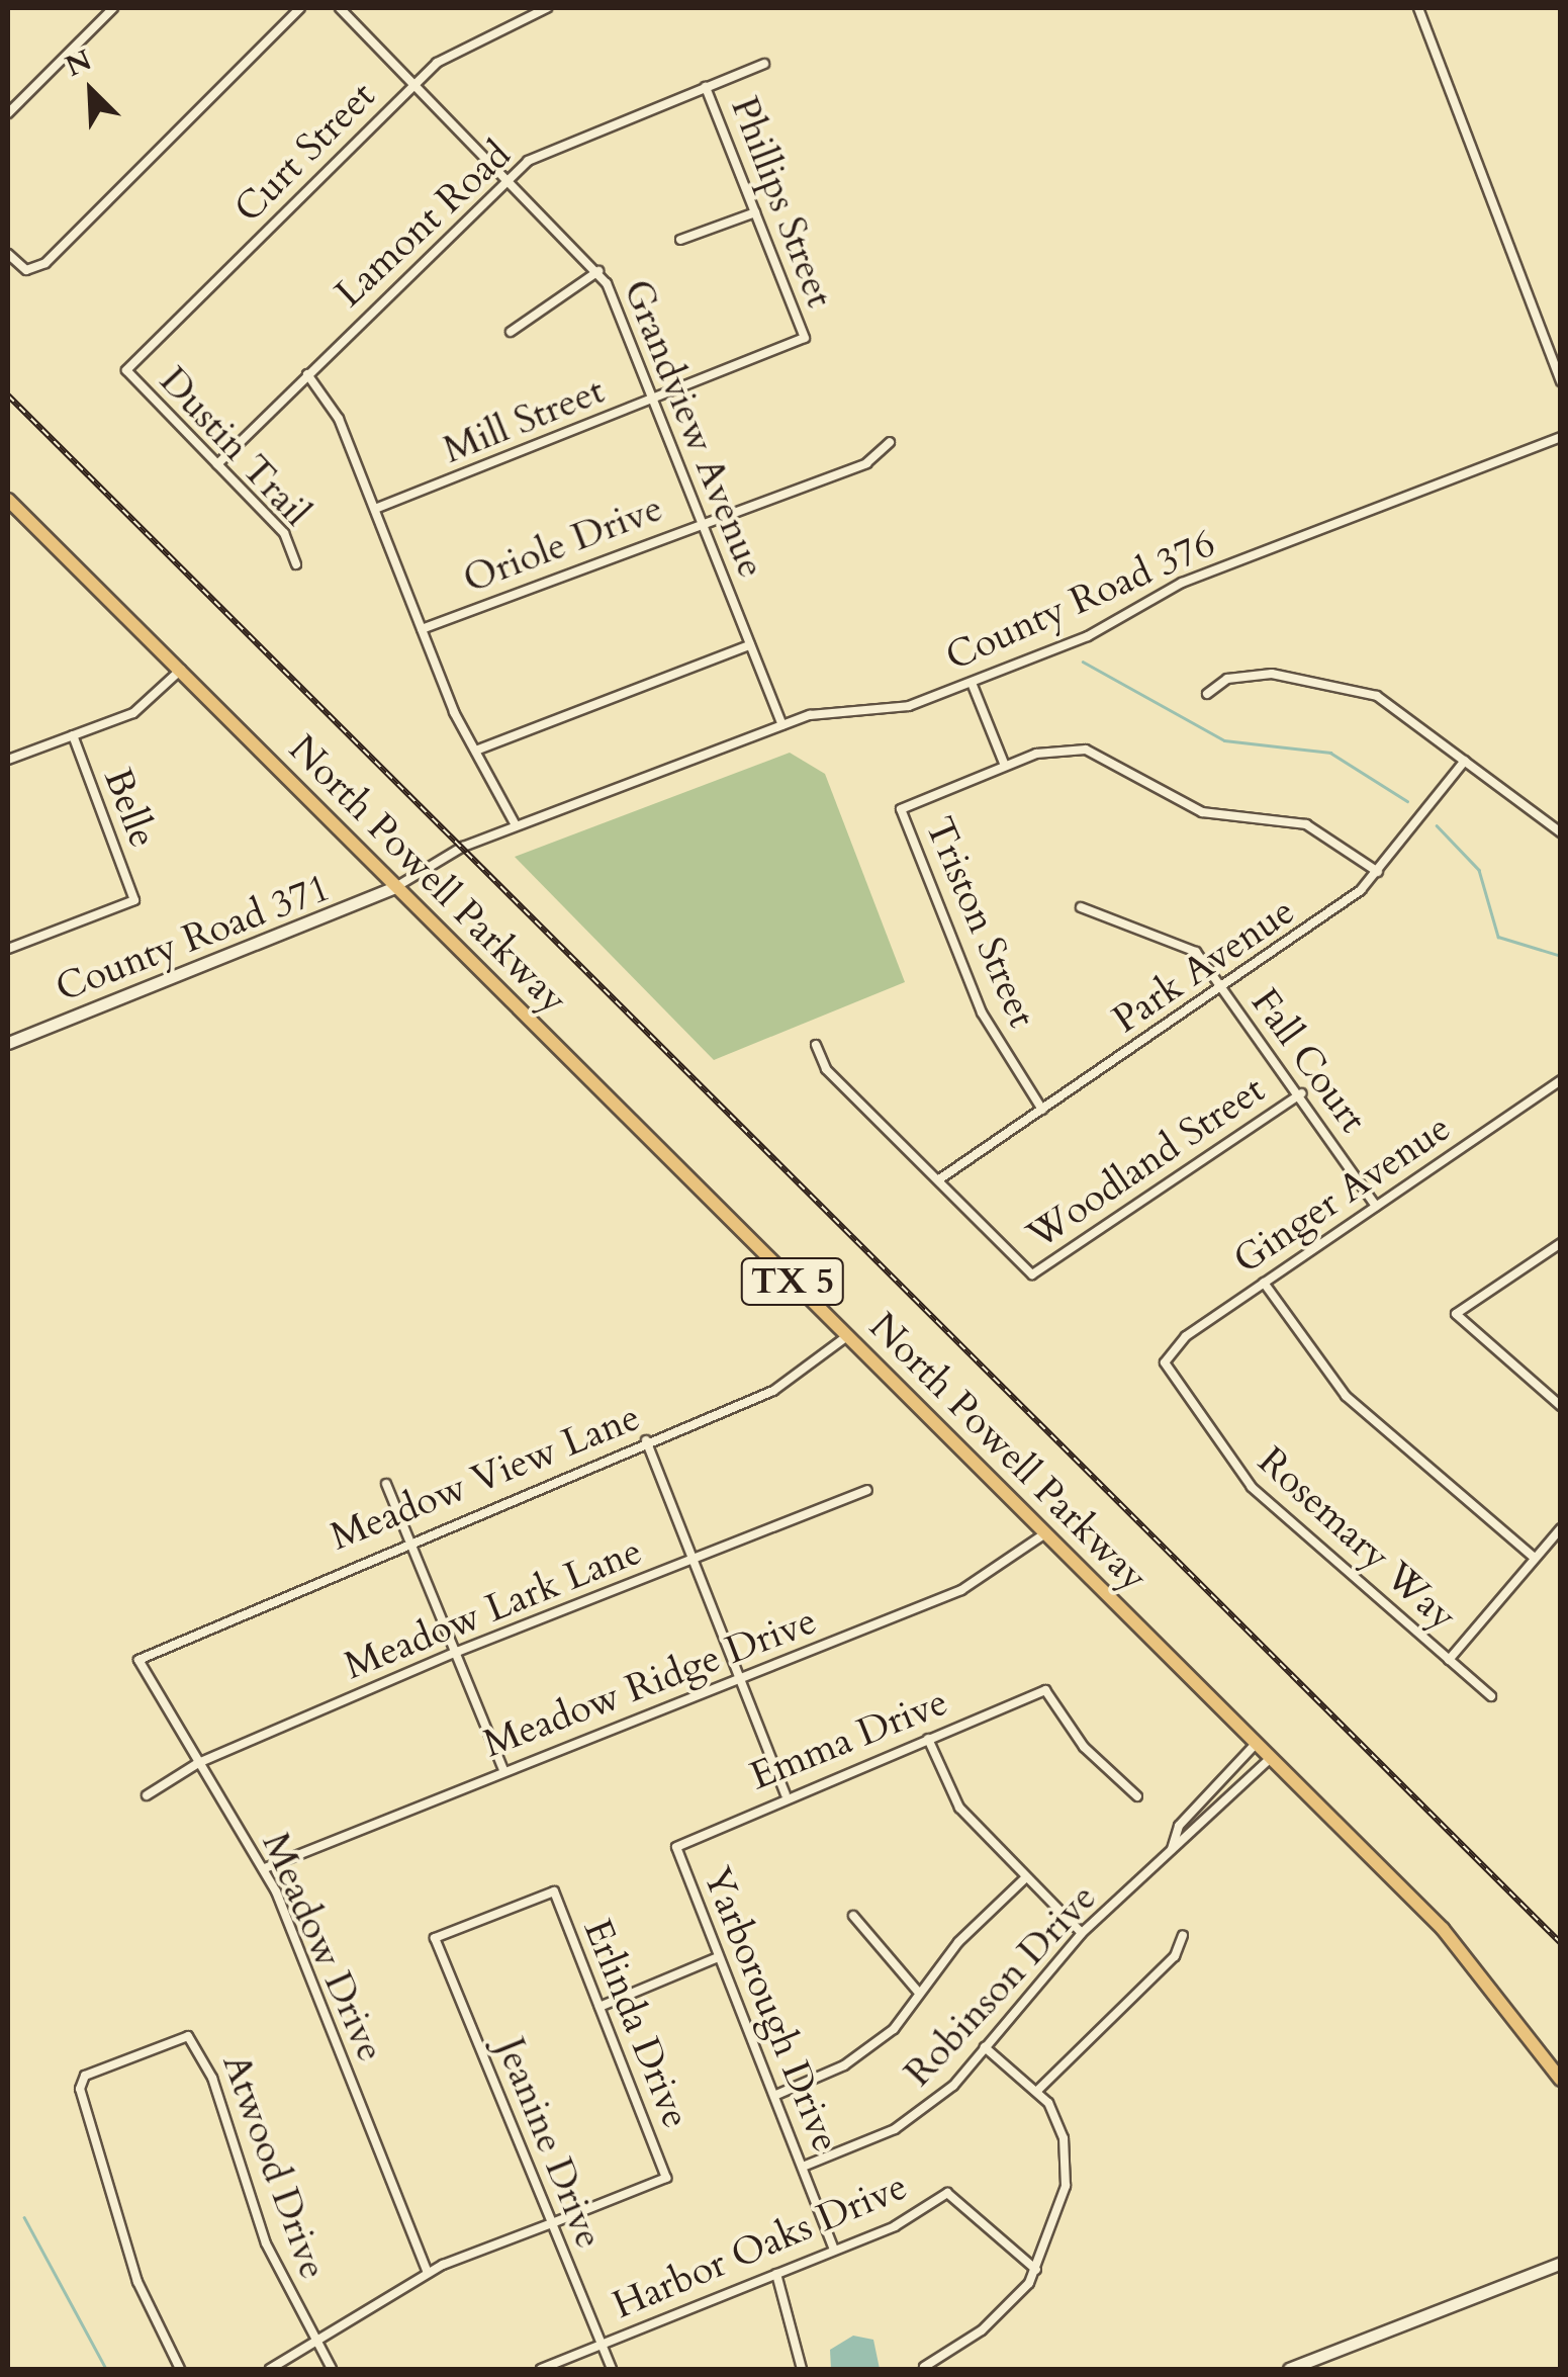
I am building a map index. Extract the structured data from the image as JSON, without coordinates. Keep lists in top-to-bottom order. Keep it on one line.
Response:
{"streets":{"main road":["North Powell Parkway","TX 5"],"street":["Curt Street","Phillips Street","Lamont Road","Mill Street","Grandview Avenue","Dustin Trail","Oriole Drive","County Road 376","Belle","Triston Street","County Road 371","Park Avenue","Fall Court","Woodland Street","Ginger Avenue","Meadow View Lane","Rosemary Way","Meadow Lark Lane","Meadow Ridge Drive","Emma Drive","Meadow Drive","Robinson Drive","Yarborough Drive","Erlinda Drive","Jeanine Drive","Atwood Drive","Harbor Oaks Drive"]},"crossings":[["Curt Street","Grandview Avenue"],["Curt Street","Dustin Trail"],["Phillips Street","Lamont Road"],["Phillips Street","Mill Street"],["Lamont Road","Grandview Avenue"],["Lamont Road","Dustin Trail"],["Mill Street","Grandview Avenue"],["Grandview Avenue","Oriole Drive"],["Grandview Avenue","County Road 376"],["County Road 376","North Powell Parkway"],["County Road 376","County Road 371"],["North Powell Parkway","County Road 371"],["North Powell Parkway","Meadow View Lane"],["North Powell Parkway","Meadow Ridge Drive"],["North Powell Parkway","Robinson Drive"],["Triston Street","Park Avenue"],["Park Avenue","Fall Court"],["Park Avenue","Woodland Street"],["Fall Court","Woodland Street"],["Fall Court","Ginger Avenue"],["Ginger Avenue","Rosemary Way"],["Meadow View Lane","Meadow Drive"],["Meadow Lark Lane","Meadow Drive"],["Meadow Ridge Drive","Meadow Drive"],["Emma Drive","Yarborough Drive"],["Robinson Drive","Yarborough Drive"],["Yarborough Drive","Harbor Oaks Drive"],["Erlinda Drive","Jeanine Drive"],["Jeanine Drive","Harbor Oaks Drive"]],"north":"top left"}
